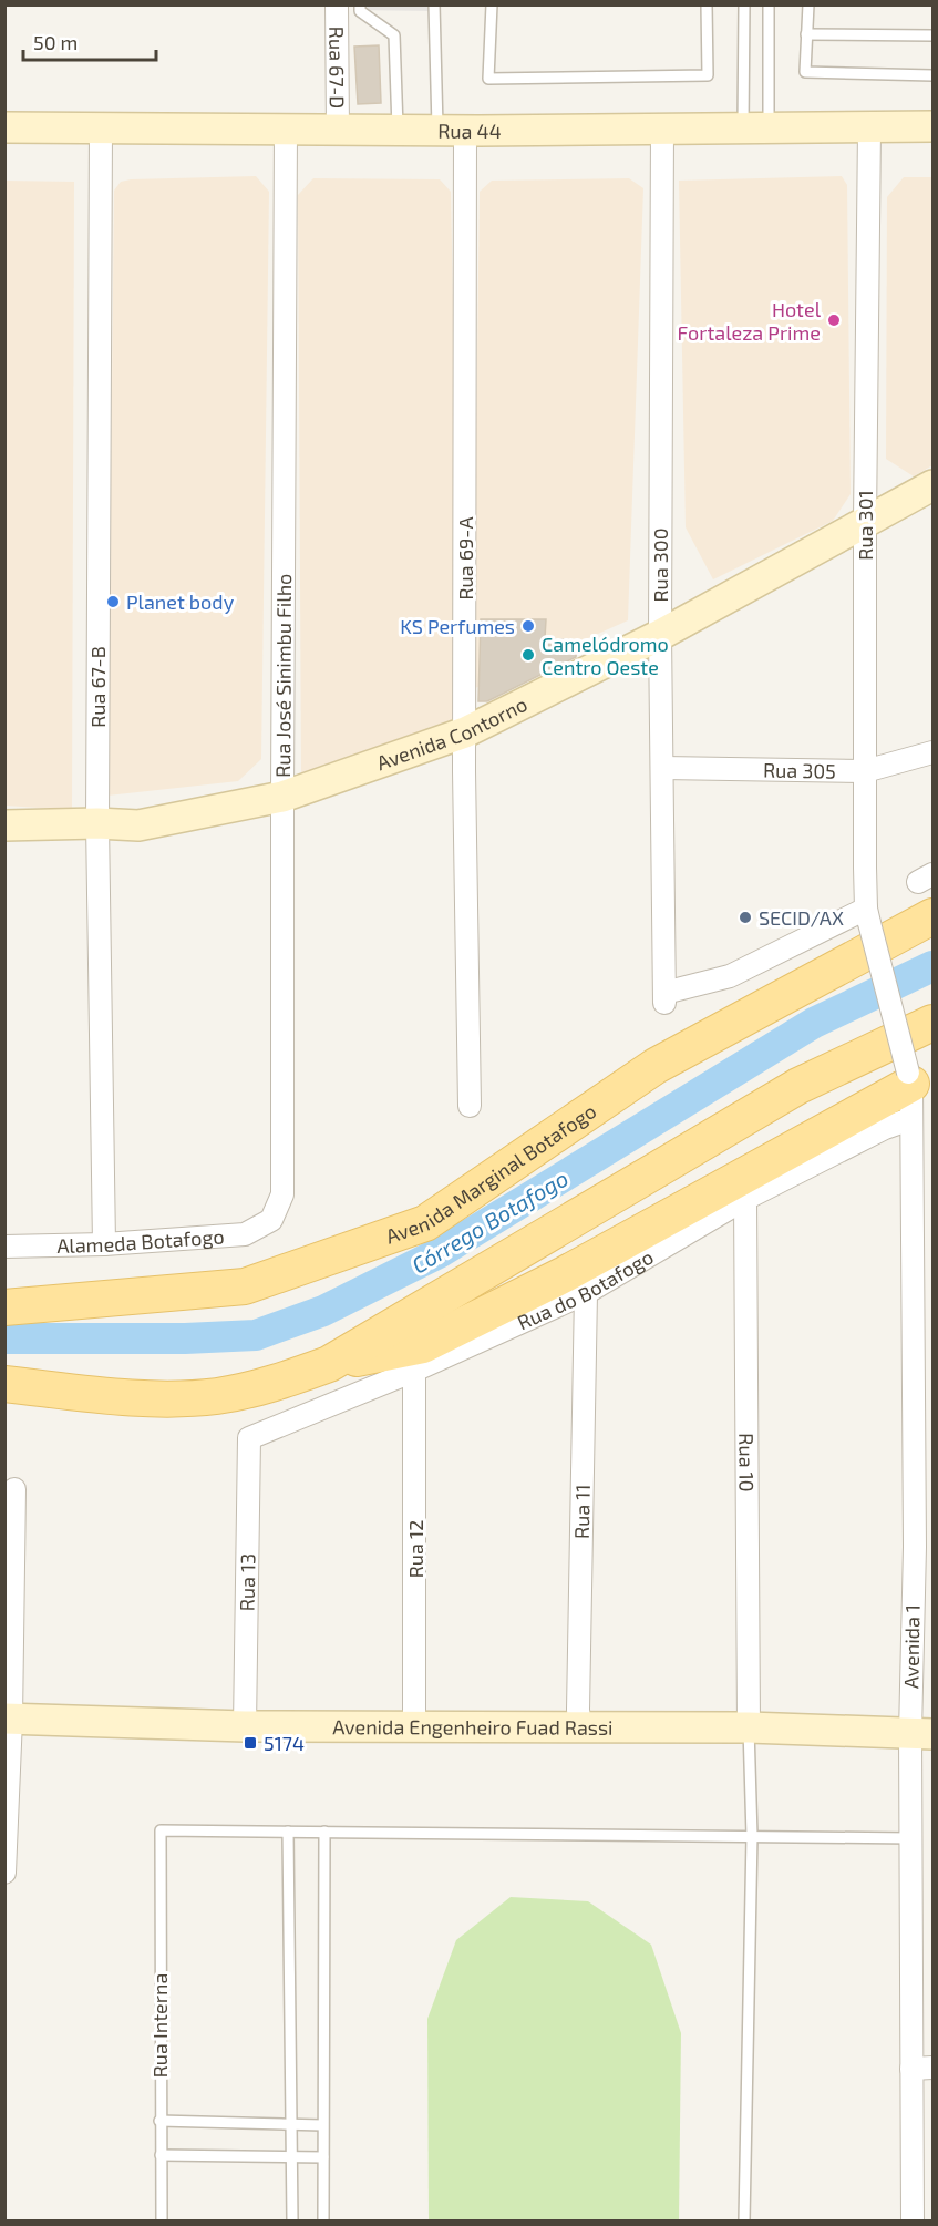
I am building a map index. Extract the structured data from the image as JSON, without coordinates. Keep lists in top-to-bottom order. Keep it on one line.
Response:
{"streets":{"main road":["Rua 44","Avenida Contorno","Avenida Marginal Botafogo","Avenida Engenheiro Fuad Rassi"],"street":["Rua 67-D","Rua 301","Rua 69-A","Rua 300","Rua José Sinimbu Filho","Rua 67-B","Rua 305","Alameda Botafogo","Rua do Botafogo","Rua 10","Rua 11","Rua 12","Rua 13","Avenida 1"],"lane":["Rua Interna"]},"crossings":[["Rua 67-D","Rua 44"],["Rua 44","Rua 301"],["Rua 44","Rua 69-A"],["Rua 44","Rua 300"],["Rua 44","Rua José Sinimbu Filho"],["Rua 44","Rua 67-B"],["Rua 301","Rua 300"],["Rua 301","Avenida Contorno"],["Rua 301","Rua 305"],["Rua 301","Avenida 1"],["Rua 69-A","Avenida Contorno"],["Rua 300","Avenida Contorno"],["Rua 300","Rua 305"],["Rua José Sinimbu Filho","Avenida Contorno"],["Rua José Sinimbu Filho","Alameda Botafogo"],["Rua 67-B","Avenida Contorno"],["Rua 67-B","Alameda Botafogo"],["Rua do Botafogo","Rua 10"],["Rua do Botafogo","Rua 11"],["Rua do Botafogo","Rua 12"],["Rua do Botafogo","Rua 13"],["Rua do Botafogo","Avenida 1"],["Rua 10","Avenida Engenheiro Fuad Rassi"],["Rua 11","Avenida Engenheiro Fuad Rassi"],["Rua 12","Avenida Engenheiro Fuad Rassi"],["Rua 13","Avenida Engenheiro Fuad Rassi"],["Avenida 1","Avenida Engenheiro Fuad Rassi"]],"water":["Córrego Botafogo"],"places":{"other":["Hotel Fortaleza Prime","Planet body","KS Perfumes","Camelódromo Centro Oeste","SECID/AX"],"transit":["5174"]},"scale_bar":"50 m"}
